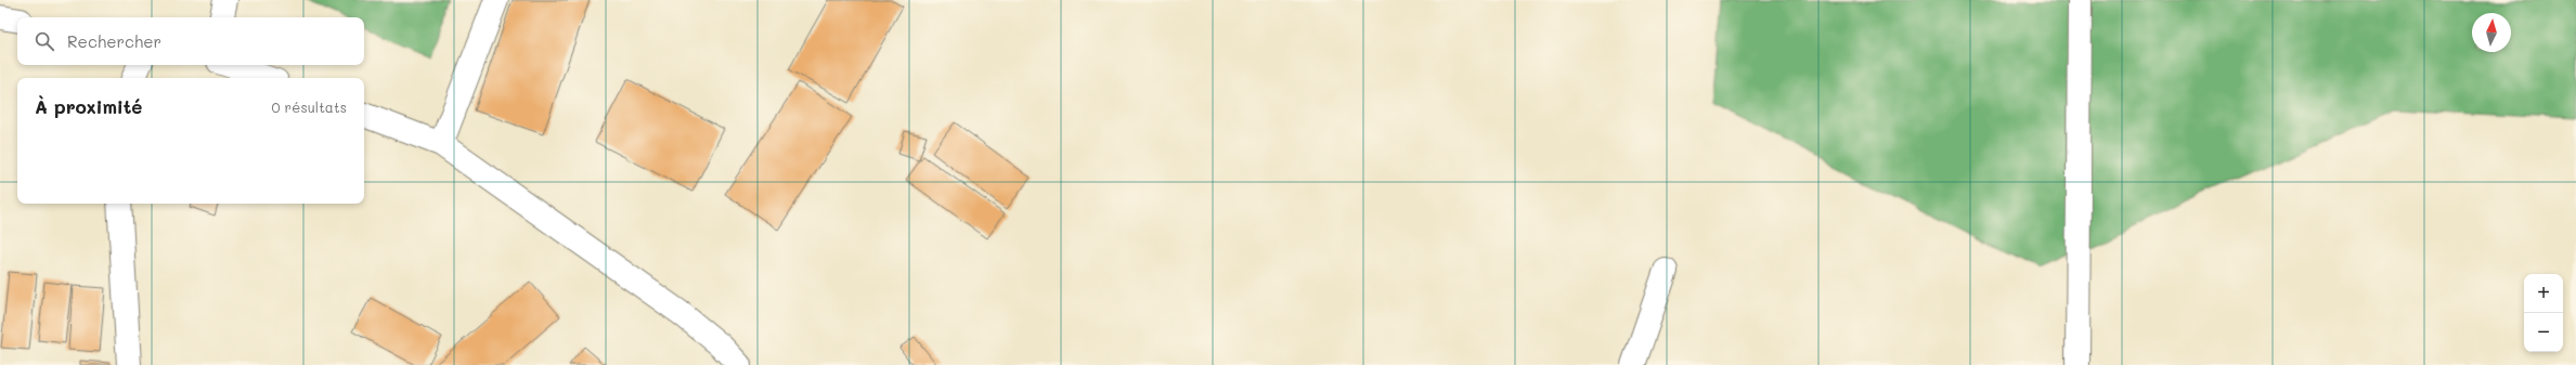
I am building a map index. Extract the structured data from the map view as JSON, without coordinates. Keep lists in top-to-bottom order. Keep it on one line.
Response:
{"north":"top","page":{"search":"Rechercher","heading":["À proximité","0 résultats"],"map_buttons":["+","−"]}}
